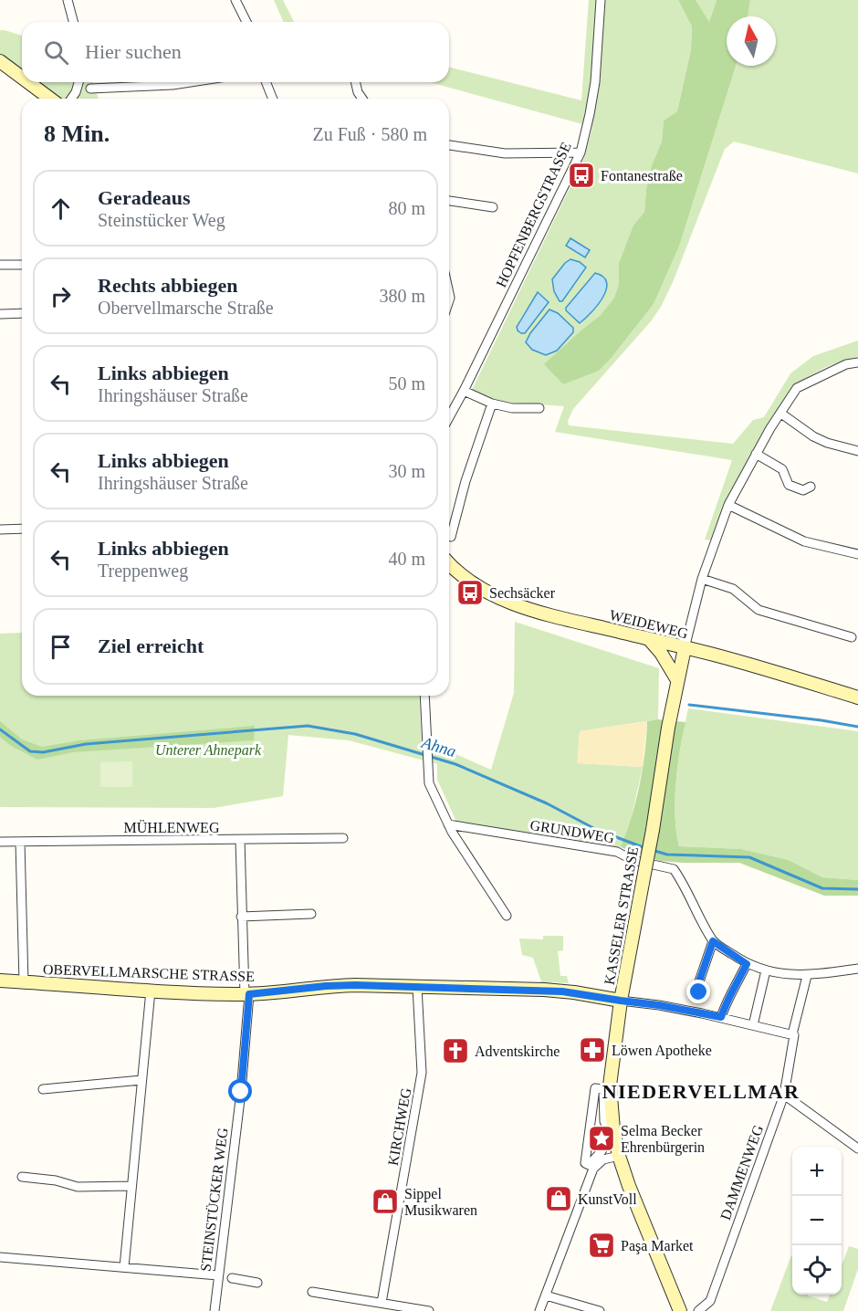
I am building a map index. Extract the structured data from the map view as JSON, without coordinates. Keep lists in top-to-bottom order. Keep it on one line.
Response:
{"streets":{"main road":["WEIDEWEG","KASSELER STRASSE","OBERVELLMARSCHE STRASSE"],"street":["HOPFENBERGSTRASSE","MÜHLENWEG","GRUNDWEG","KIRCHWEG","DAMMENWEG","STEINSTÜCKER WEG"]},"crossings":[["WEIDEWEG","KASSELER STRASSE"],["MÜHLENWEG","OBERVELLMARSCHE STRASSE"],["MÜHLENWEG","STEINSTÜCKER WEG"],["KASSELER STRASSE","OBERVELLMARSCHE STRASSE"],["OBERVELLMARSCHE STRASSE","KIRCHWEG"],["OBERVELLMARSCHE STRASSE","DAMMENWEG"],["OBERVELLMARSCHE STRASSE","STEINSTÜCKER WEG"]],"districts":["NIEDERVELLMAR"],"water":["Ahna"],"parks":["Unterer Ahnepark"],"places":{"bus stop":["Fontanestraße","Sechsäcker"],"pharmacy":["Löwen Apotheke"],"church":["Adventskirche"],"place":["Selma Becker Ehrenbürgerin"],"shop":["KunstVoll","Sippel Musikwaren"],"supermarket":["Paşa Market"]},"north":"top","page":{"search":"Hier suchen","heading":["8 Min.","Zu Fuß · 580 m"],"list":[["Geradeaus","Steinstücker Weg","80 m"],["Rechts abbiegen","Obervellmarsche Straße","380 m"],["Links abbiegen","Ihringshäuser Straße","50 m"],["Links abbiegen","Ihringshäuser Straße","30 m"],["Links abbiegen","Treppenweg","40 m"],"Ziel erreicht"],"map_buttons":["+","−"]}}
